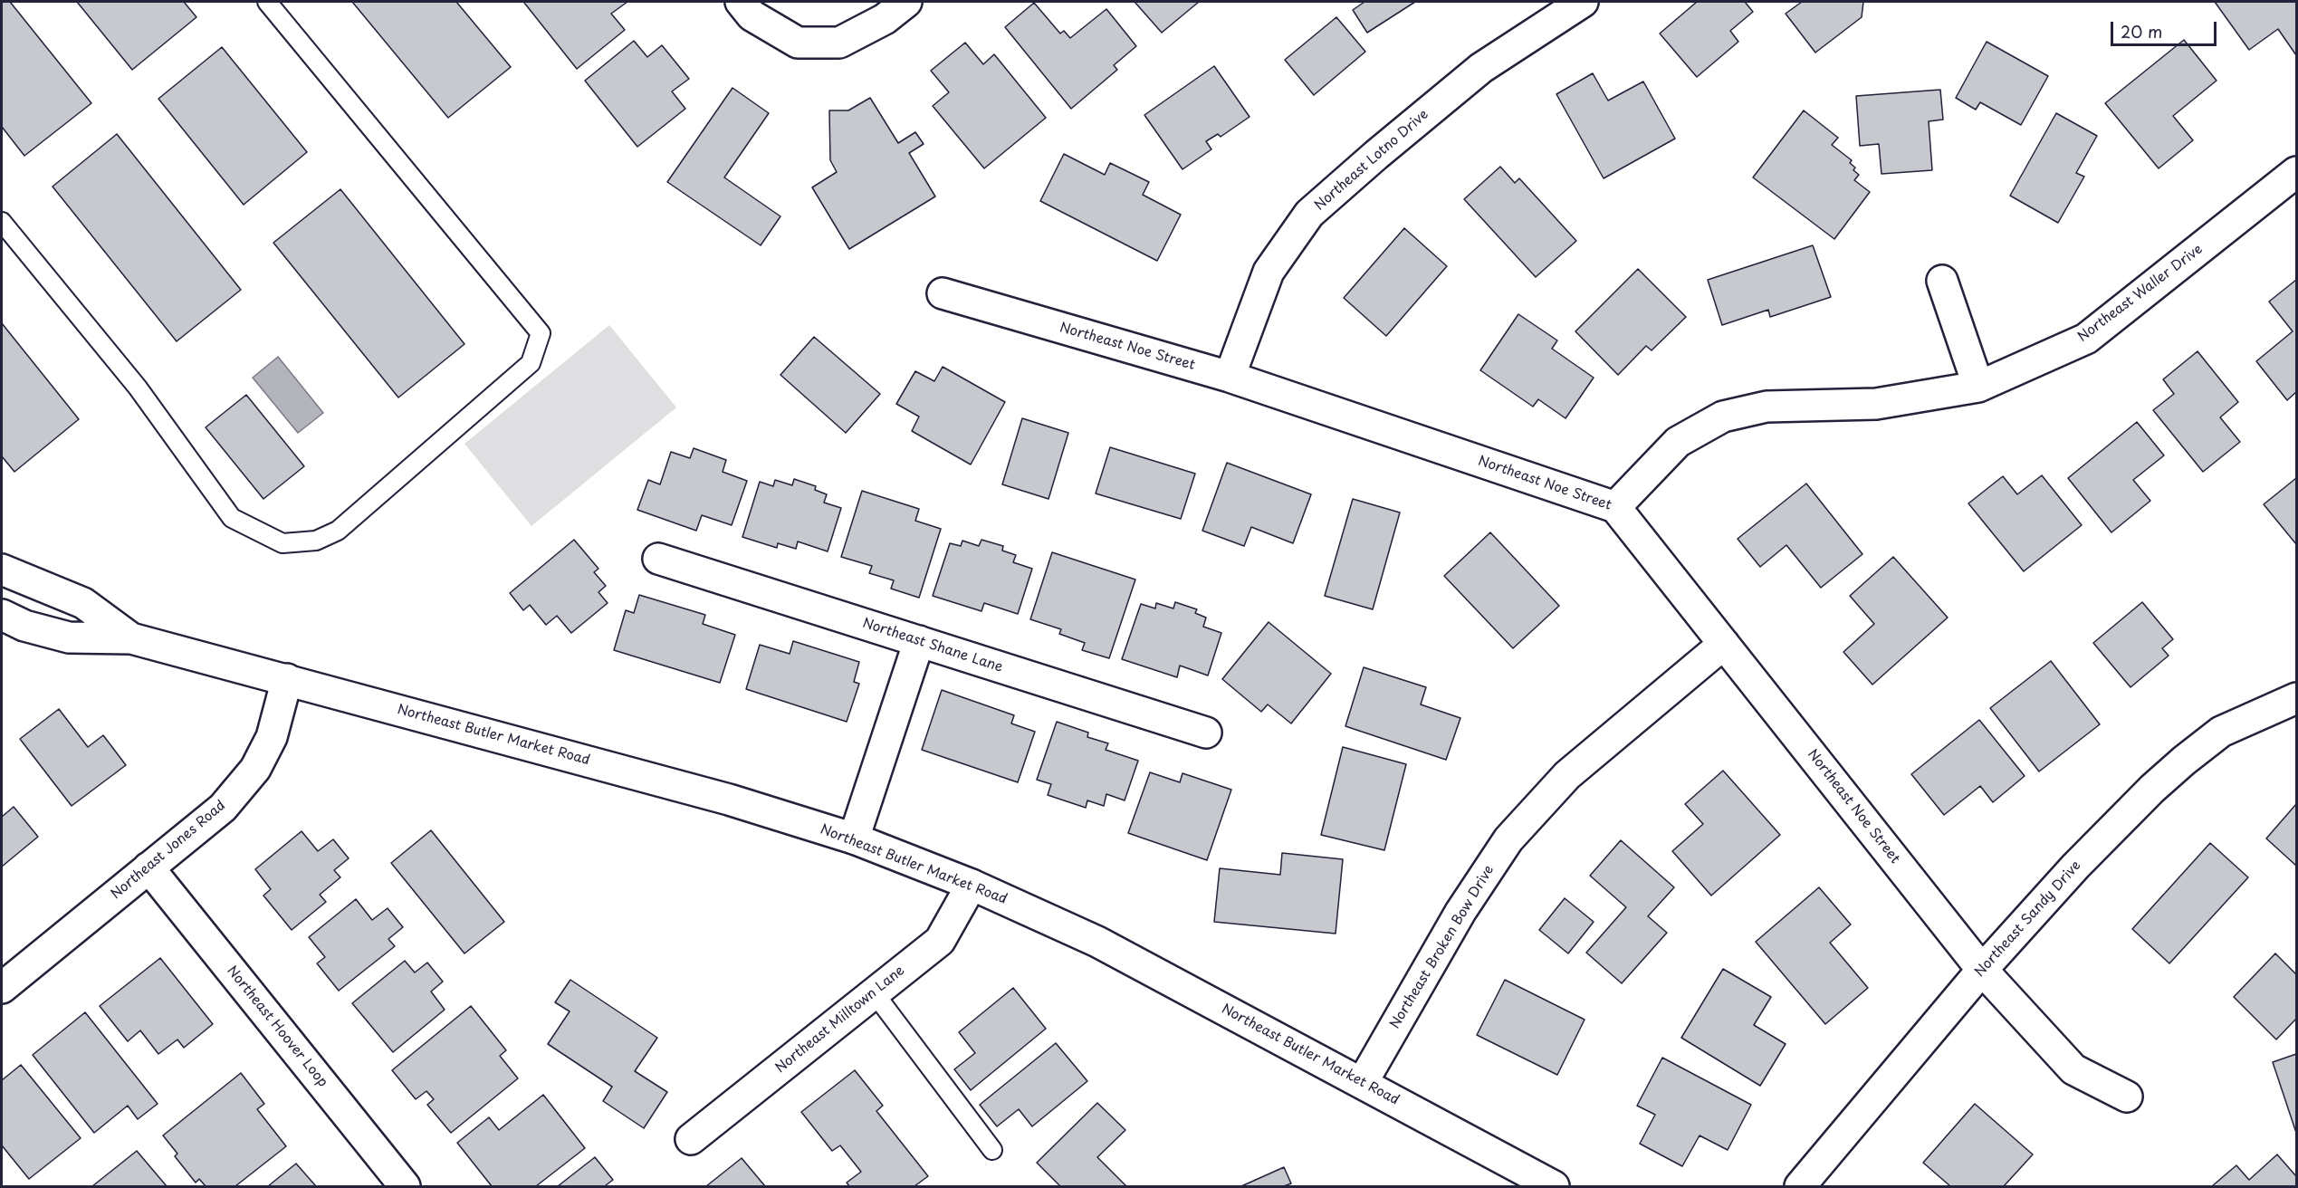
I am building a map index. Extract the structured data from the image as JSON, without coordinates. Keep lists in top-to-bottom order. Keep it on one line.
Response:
{"streets":{"street":["Northeast Lotno Drive","Northeast Waller Drive","Northeast Noe Street","Northeast Shane Lane","Northeast Butler Market Road","Northeast Jones Road","Northeast Sandy Drive","Northeast Broken Bow Drive","Northeast Milltown Lane","Northeast Hoover Loop"]},"crossings":[["Northeast Lotno Drive","Northeast Noe Street"],["Northeast Waller Drive","Northeast Noe Street"],["Northeast Noe Street","Northeast Sandy Drive"],["Northeast Noe Street","Northeast Broken Bow Drive"],["Northeast Butler Market Road","Northeast Jones Road"],["Northeast Butler Market Road","Northeast Broken Bow Drive"],["Northeast Butler Market Road","Northeast Milltown Lane"],["Northeast Jones Road","Northeast Hoover Loop"]],"scale_bar":"20 m"}
